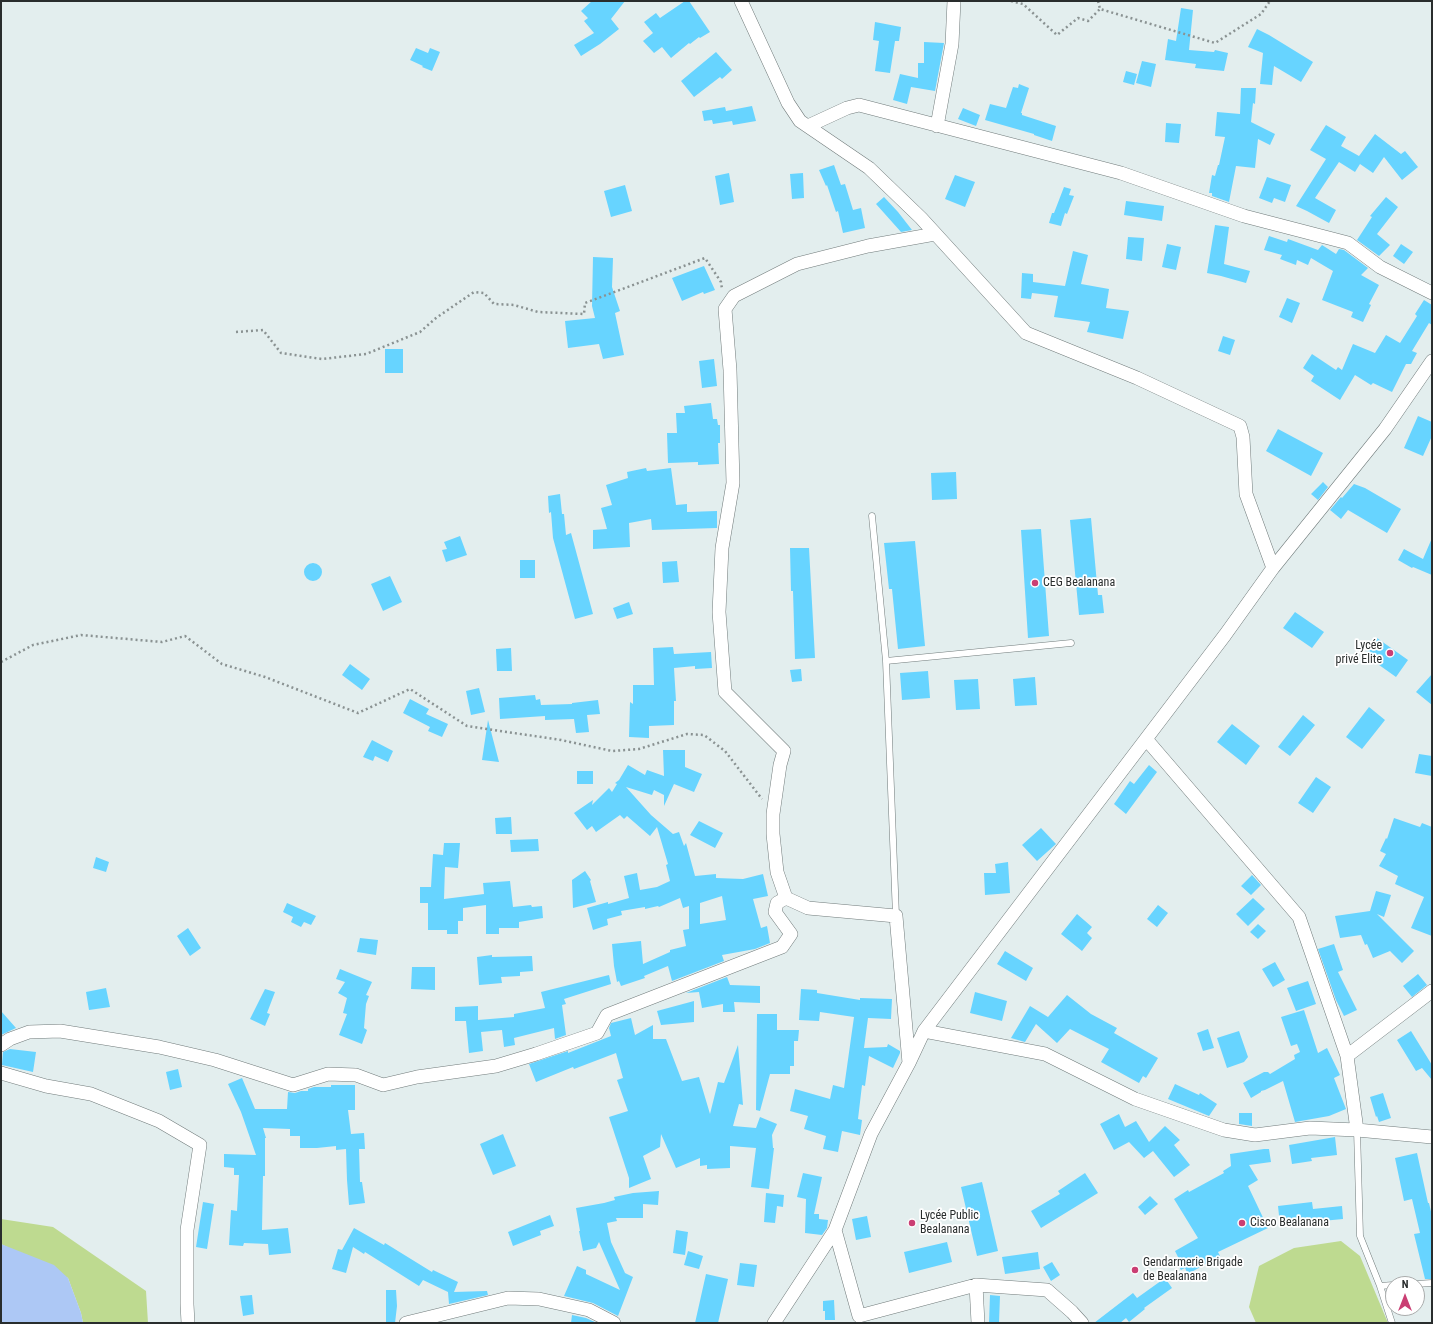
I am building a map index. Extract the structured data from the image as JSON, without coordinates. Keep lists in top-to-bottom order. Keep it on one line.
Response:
{"places":["CEG Bealanana","Lycée privé Elite","Lycée Public Bealanana","Cisco Bealanana","Gendarmerie Brigade de Bealanana"],"north":"top"}
